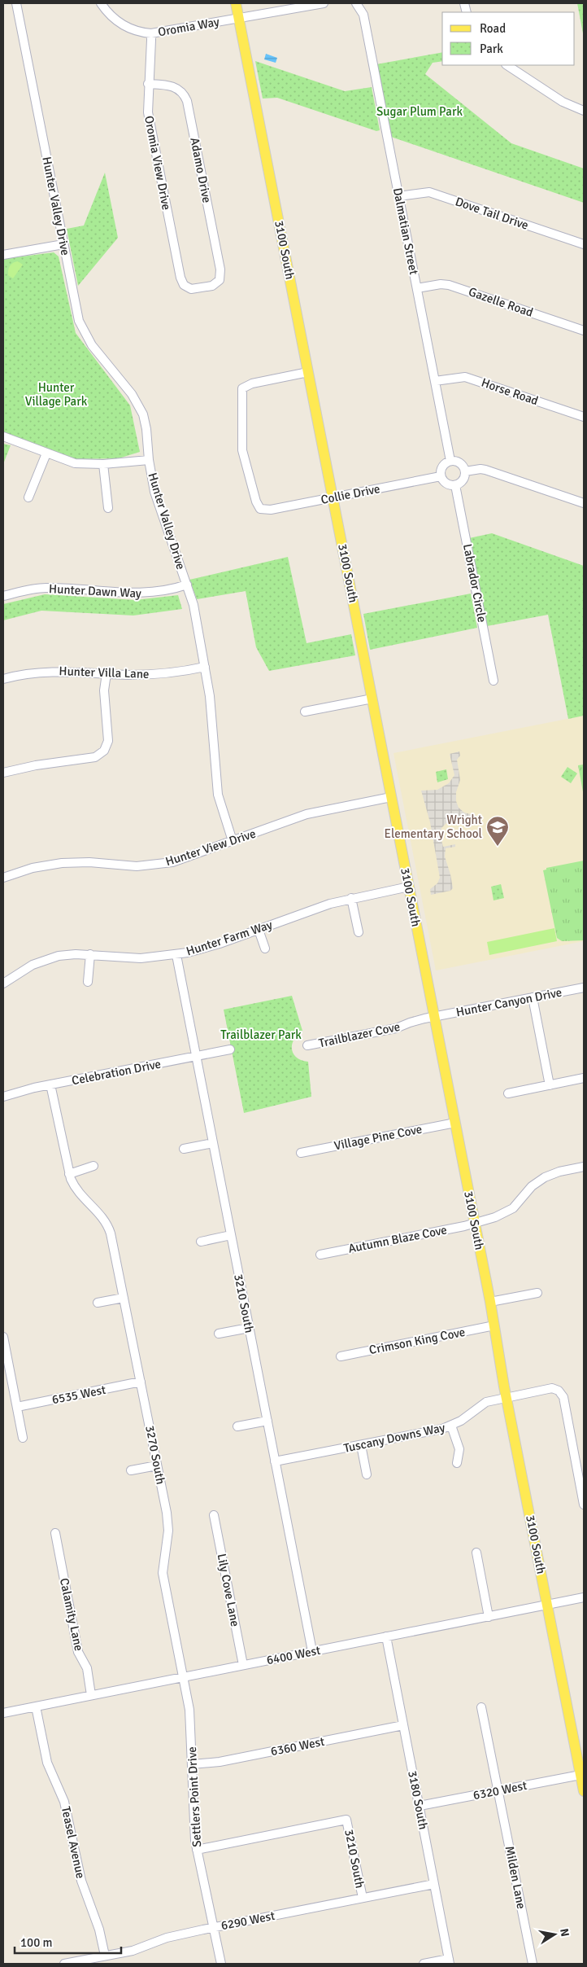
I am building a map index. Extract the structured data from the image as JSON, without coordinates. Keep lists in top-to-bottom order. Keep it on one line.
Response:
{"streets":{"main road":["3100 South"],"street":["Oromia Way","Oromia View Drive","Adamo Drive","Hunter Valley Drive","Dove Tail Drive","Dalmatian Street","Gazelle Road","Horse Road","Collie Drive","Labrador Circle","Hunter Dawn Way","Hunter Villa Lane","Hunter View Drive","Hunter Farm Way","Hunter Canyon Drive","Trailblazer Cove","Celebration Drive","Village Pine Cove","Autumn Blaze Cove","3210 South","Crimson King Cove","6535 West","Tuscany Downs Way","3270 South","Lily Cove Lane","Calamity Lane","6400 West","6360 West","6320 West","Settlers Point Drive","3180 South","Teasel Avenue","Milden Lane","6290 West"]},"crossings":[["Oromia Way","Oromia View Drive"],["Oromia Way","3100 South"],["Oromia View Drive","Adamo Drive"],["Hunter Valley Drive","Hunter Dawn Way"],["Hunter Valley Drive","Hunter Villa Lane"],["Hunter Valley Drive","Hunter View Drive"],["Dove Tail Drive","Dalmatian Street"],["Dalmatian Street","Gazelle Road"],["Dalmatian Street","Horse Road"],["Dalmatian Street","Collie Drive"],["Dalmatian Street","Labrador Circle"],["3100 South","Collie Drive"],["3100 South","Hunter View Drive"],["3100 South","Hunter Farm Way"],["3100 South","Hunter Canyon Drive"],["3100 South","Trailblazer Cove"],["3100 South","Village Pine Cove"],["3100 South","Autumn Blaze Cove"],["3100 South","Crimson King Cove"],["3100 South","Tuscany Downs Way"],["3100 South","6400 West"],["3100 South","6320 West"],["Collie Drive","Labrador Circle"],["Hunter Farm Way","3210 South"],["Hunter Canyon Drive","Trailblazer Cove"],["Celebration Drive","3210 South"],["Celebration Drive","3270 South"],["3210 South","Tuscany Downs Way"],["3210 South","6400 West"],["3210 South","Settlers Point Drive"],["3210 South","6290 West"],["6535 West","3270 South"],["3270 South","6400 West"],["3270 South","Settlers Point Drive"],["Lily Cove Lane","6400 West"],["Calamity Lane","6400 West"],["6400 West","Settlers Point Drive"],["6400 West","3180 South"],["6400 West","Teasel Avenue"],["6360 West","Settlers Point Drive"],["6360 West","3180 South"],["6320 West","3180 South"],["6320 West","Milden Lane"],["Settlers Point Drive","6290 West"],["3180 South","6290 West"],["Teasel Avenue","6290 West"]],"parks":["Sugar Plum Park","Hunter Village Park","Trailblazer Park"],"places":{"school or university":["Wright Elementary School"]},"legend":["Road","Park"],"scale_bar":"100 m","north":"right"}
